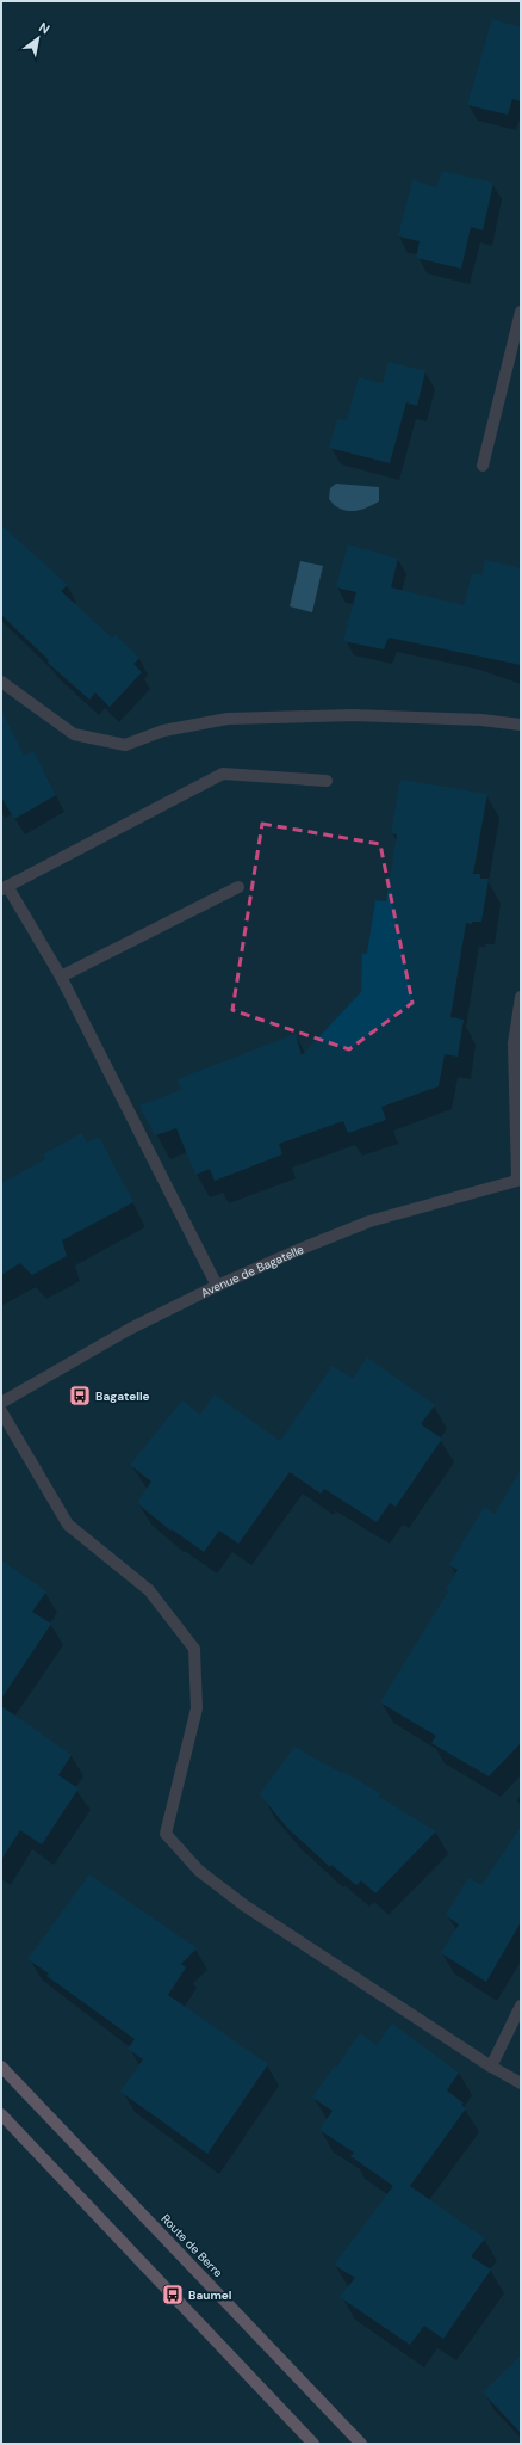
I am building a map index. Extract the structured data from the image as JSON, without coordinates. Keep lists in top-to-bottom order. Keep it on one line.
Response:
{"streets":{"main road":["Route de Berre"],"street":["Avenue de Bagatelle"]},"places":{"bus stop":["Bagatelle","Baumel"]},"north":"top right"}
